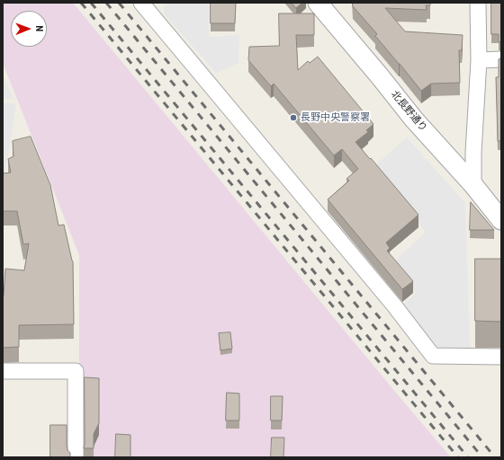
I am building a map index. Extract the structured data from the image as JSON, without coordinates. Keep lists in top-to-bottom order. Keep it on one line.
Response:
{"streets":{"street":["北長野通り"]},"places":["長野中央警察署"],"north":"right"}
